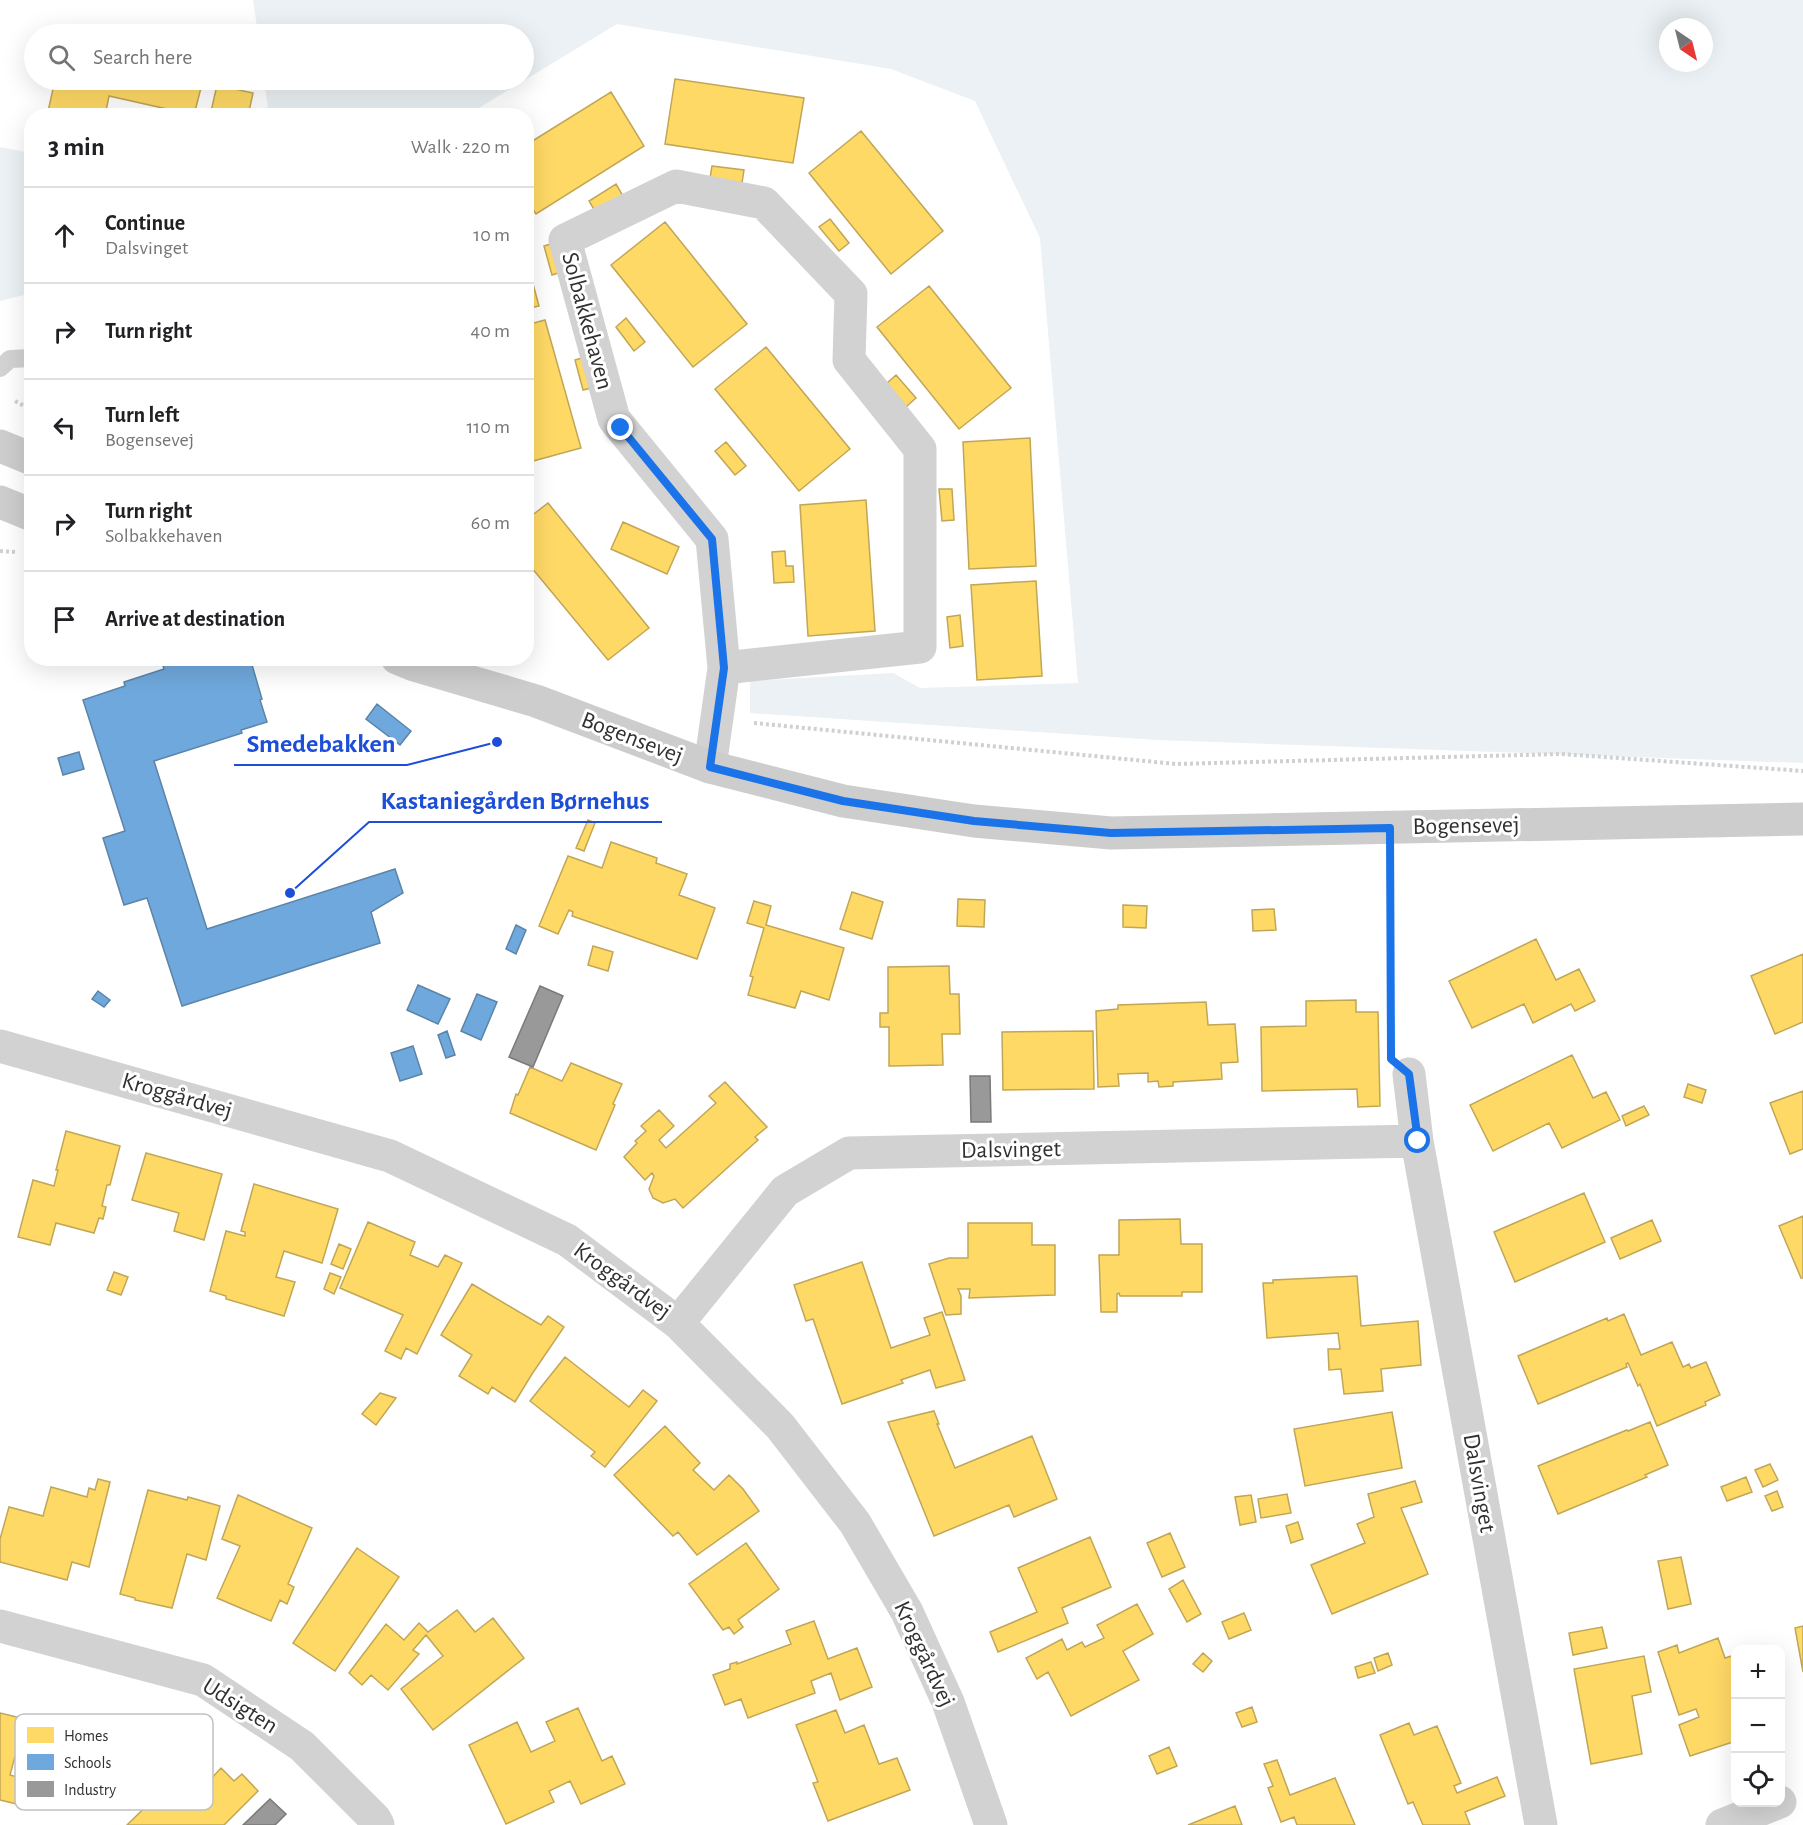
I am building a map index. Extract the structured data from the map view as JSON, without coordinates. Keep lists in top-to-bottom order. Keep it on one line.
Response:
{"streets":{"main road":["Bogensevej"],"street":["Solbakkehaven","Kroggårdvej","Dalsvinget","Udsigten"]},"crossings":[["Solbakkehaven","Bogensevej"],["Kroggårdvej","Dalsvinget"]],"places":["Smedebakken","Kastaniegården Børnehus"],"legend":["Homes","Schools","Industry"],"north":"bottom right","page":{"search":"Search here","heading":["3 min","Walk · 220 m"],"list":[["Continue","Dalsvinget","10 m"],["Turn right","40 m"],["Turn left","Bogensevej","110 m"],["Turn right","Solbakkehaven","60 m"],"Arrive at destination"],"map_buttons":["+","−"]}}
